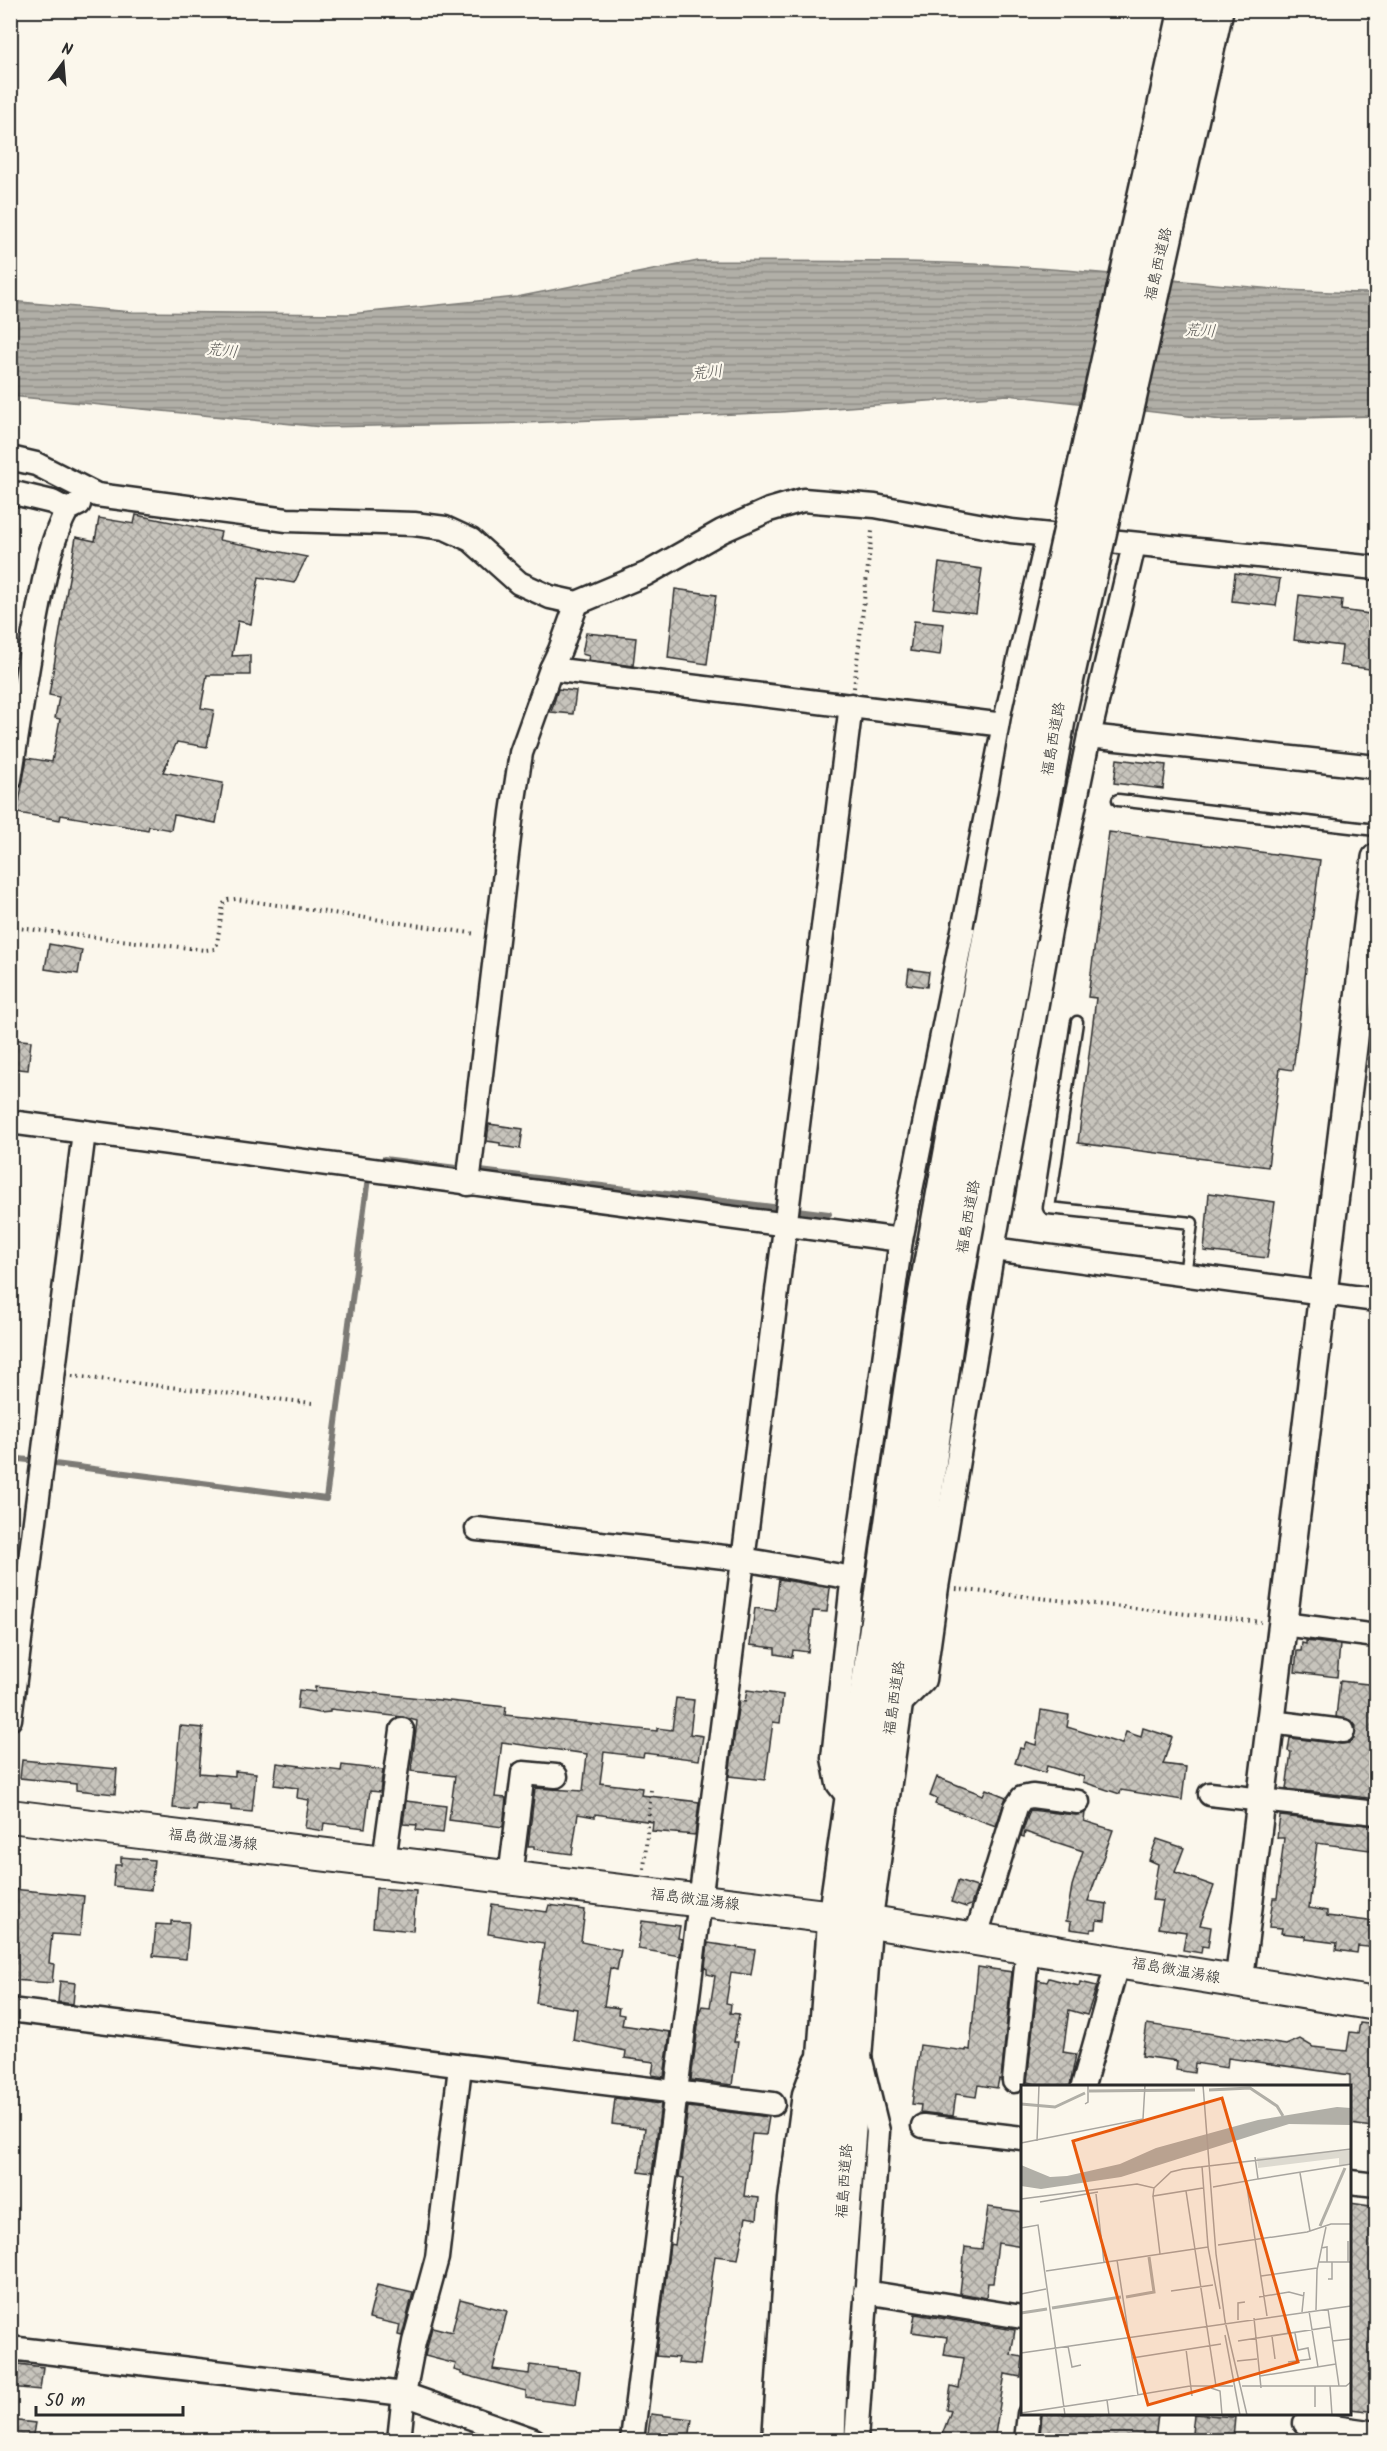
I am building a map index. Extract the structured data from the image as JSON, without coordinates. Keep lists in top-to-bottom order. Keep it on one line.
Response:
{"streets":{"highway":["福島西道路"],"main road":["福島微温湯線"]},"crossings":[["福島西道路","福島微温湯線"]],"water":["荒川"],"scale_bar":"50 m","north":"top"}
